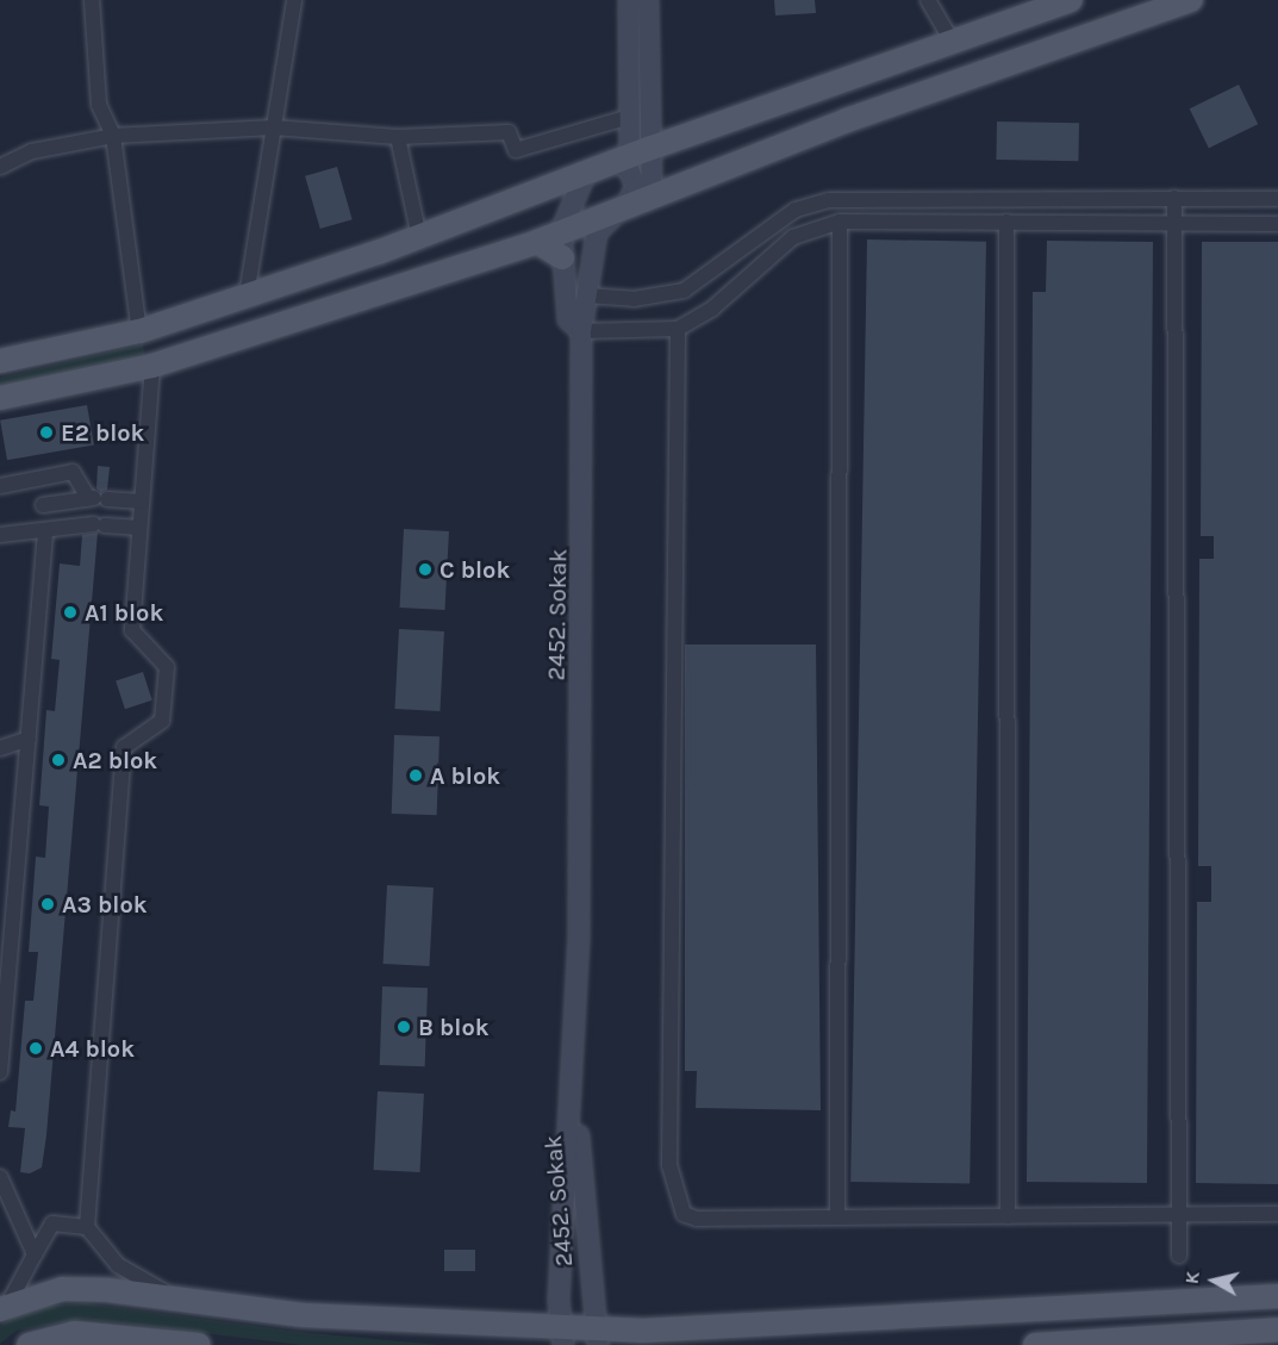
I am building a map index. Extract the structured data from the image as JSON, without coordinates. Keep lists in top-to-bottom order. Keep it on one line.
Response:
{"streets":{"main road":["2452. Sokak"]},"places":["E2 blok","C blok","A1 blok","A2 blok","A blok","A3 blok","B blok","A4 blok"],"north":"left"}
